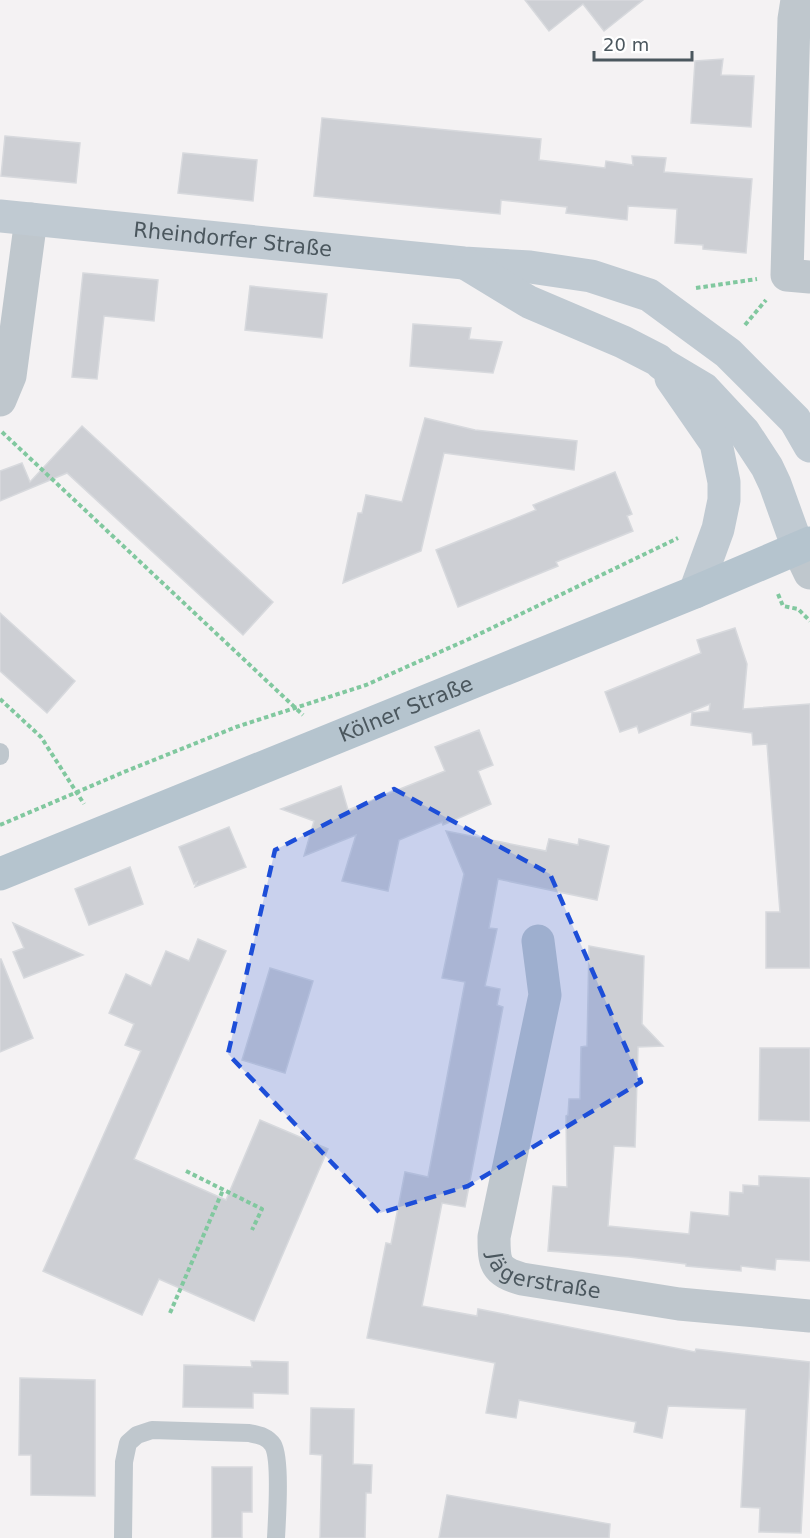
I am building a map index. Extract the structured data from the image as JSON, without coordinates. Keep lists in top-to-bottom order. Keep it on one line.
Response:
{"streets":{"main road":["Rheindorfer Straße","Kölner Straße"],"street":["Jägerstraße"]},"crossings":[["Rheindorfer Straße","Kölner Straße"]],"scale_bar":"20 m"}
